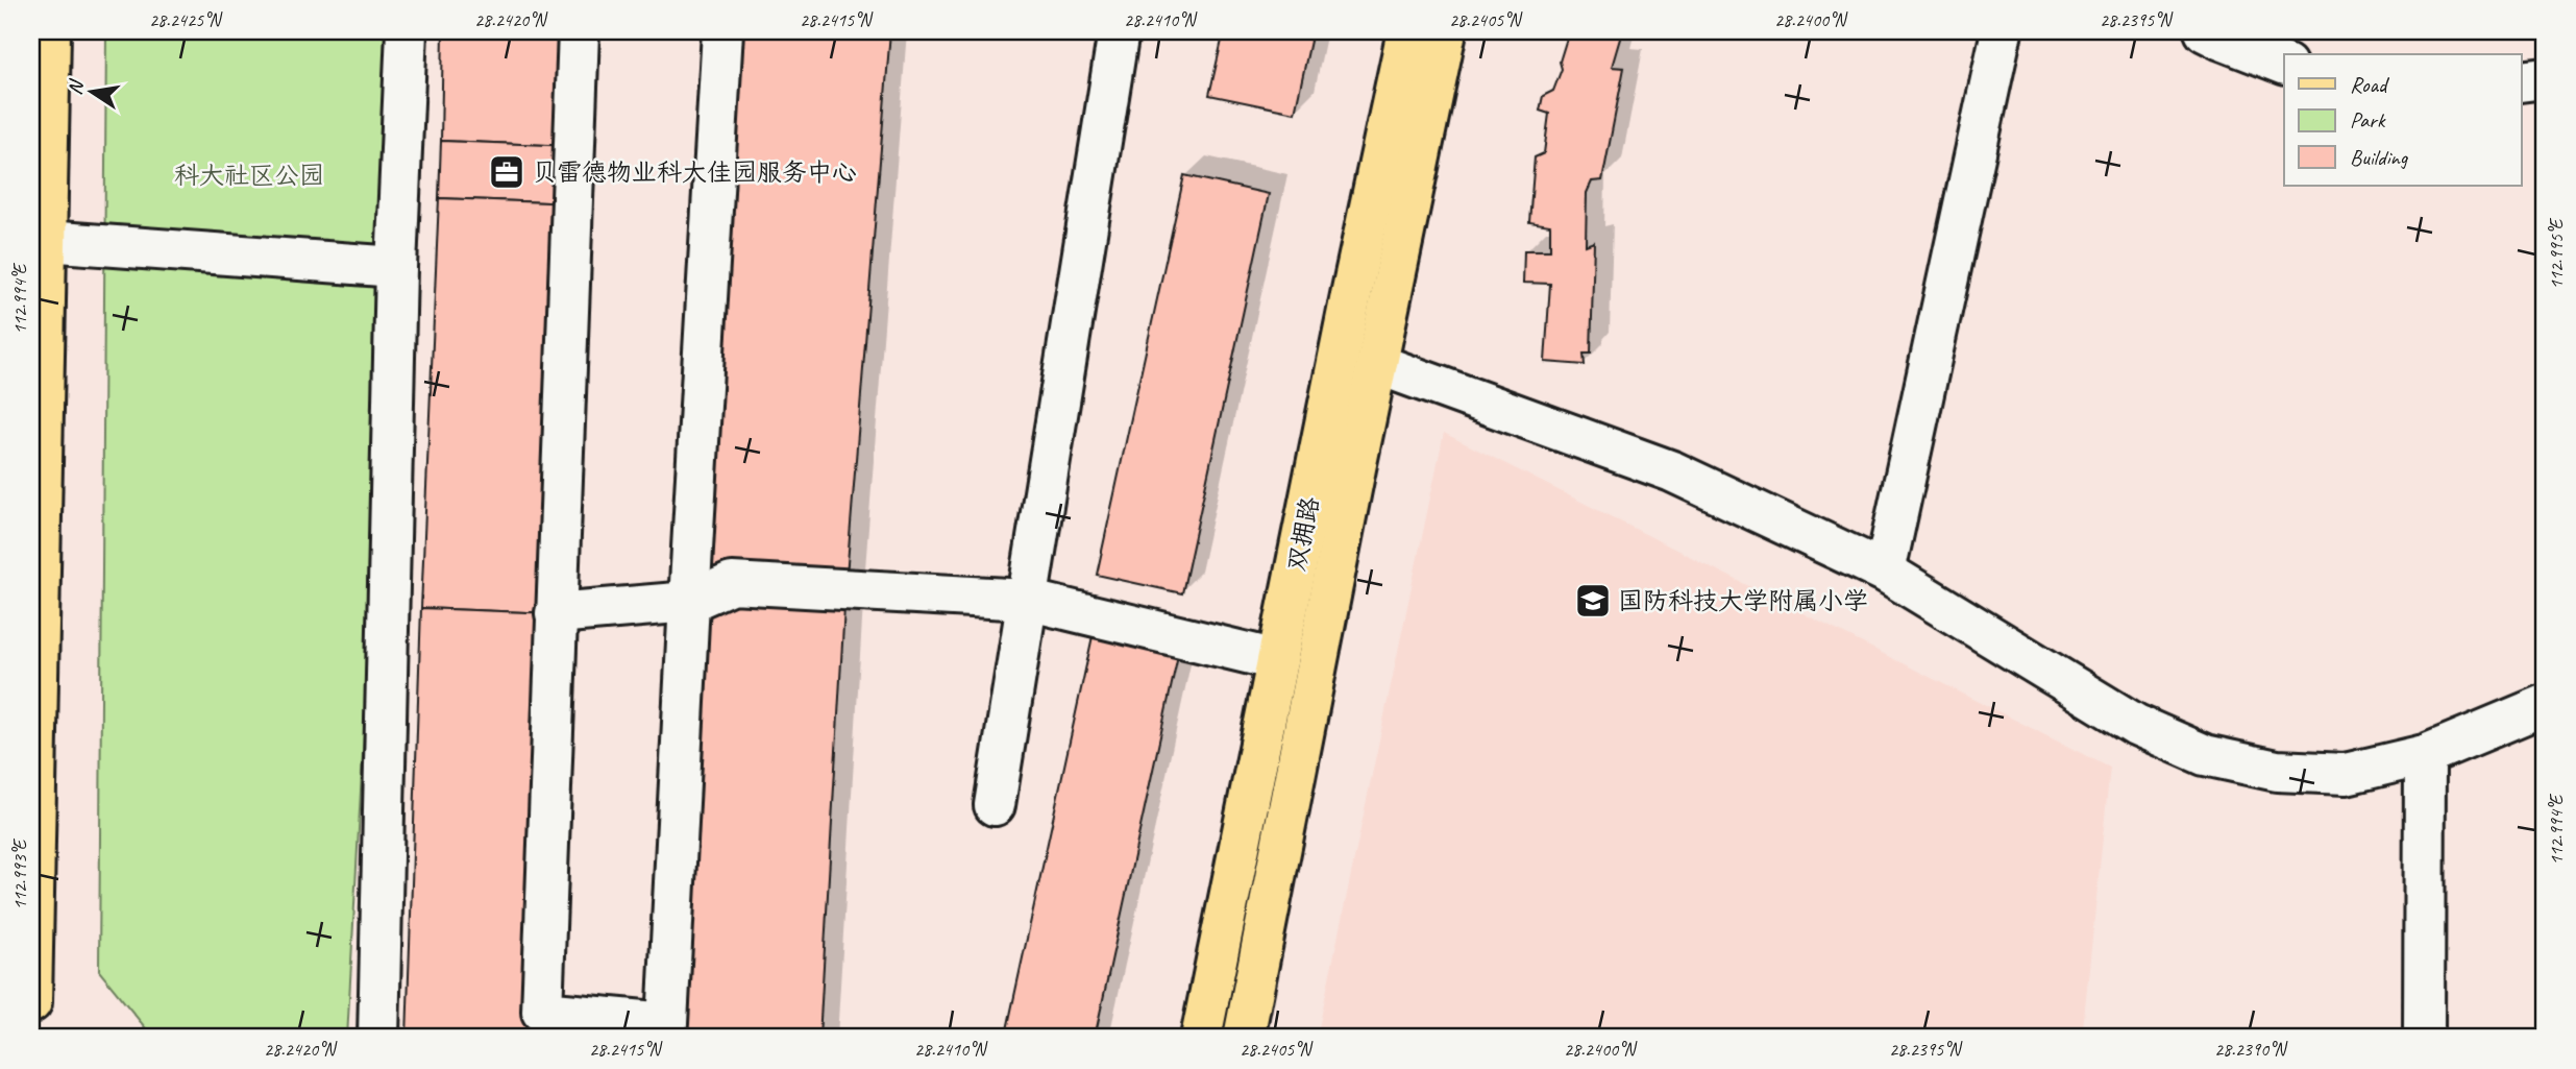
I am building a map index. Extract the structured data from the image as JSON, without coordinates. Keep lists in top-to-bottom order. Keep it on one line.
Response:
{"streets":{"main road":["双拥路"]},"parks":["科大社区公园"],"places":{"office":["贝雷德物业科大佳园服务中心"],"school or university":["国防科技大学附属小学"]},"legend":["Road","Park","Building"],"north":"left","coordinates":["28.2425°N","28.2420°N","28.2415°N","28.2410°N","28.2405°N","28.2400°N","28.2395°N","112.995°E","112.994°E","112.993°E","28.2390°N"]}
